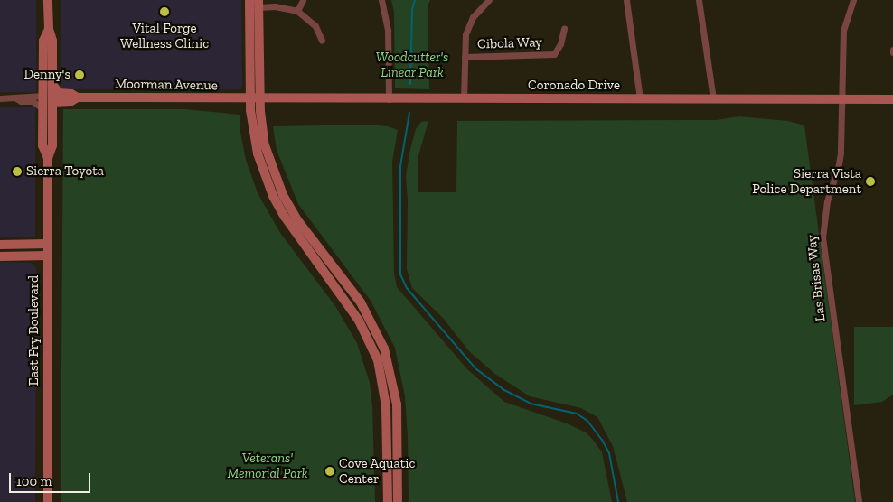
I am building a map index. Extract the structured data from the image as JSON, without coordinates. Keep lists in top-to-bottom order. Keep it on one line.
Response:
{"streets":{"street":["Cibola Way","Moorman Avenue","Coronado Drive","Las Brisas Way","East Fry Boulevard"]},"crossings":[["Moorman Avenue","Coronado Drive"],["Moorman Avenue","East Fry Boulevard"],["Coronado Drive","Las Brisas Way"]],"parks":["Woodcutter's Linear Park","Veterans' Memorial Park"],"places":["Vital Forge Wellness Clinic","Denny's","Sierra Toyota","Sierra Vista Police Department","Cove Aquatic Center"],"scale_bar":"100 m"}
